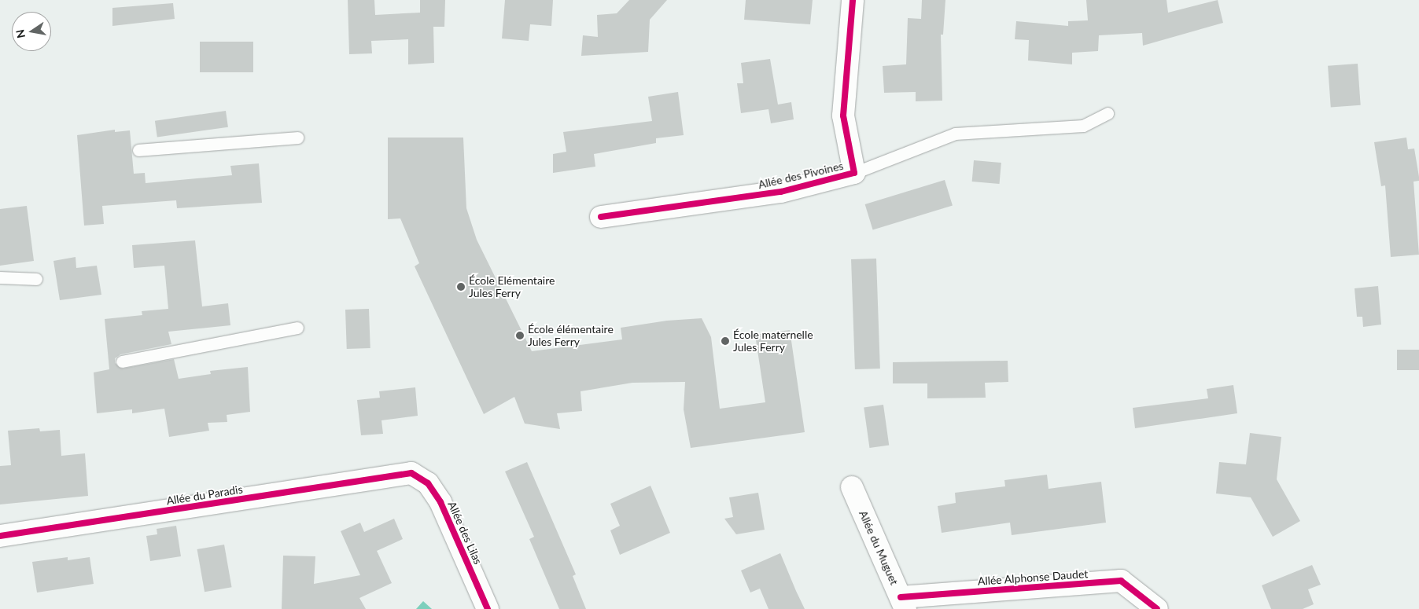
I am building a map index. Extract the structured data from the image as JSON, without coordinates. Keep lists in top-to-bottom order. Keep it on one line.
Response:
{"streets":{"street":["Allée des Pivoines","Allée du Paradis","Allée des Lilas","Allée du Muguet","Allée Alphonse Daudet"]},"crossings":[["Allée du Paradis","Allée des Lilas"],["Allée du Muguet","Allée Alphonse Daudet"]],"places":["École Elémentaire Jules Ferry","École élémentaire Jules Ferry","École maternelle Jules Ferry"],"north":"left"}
